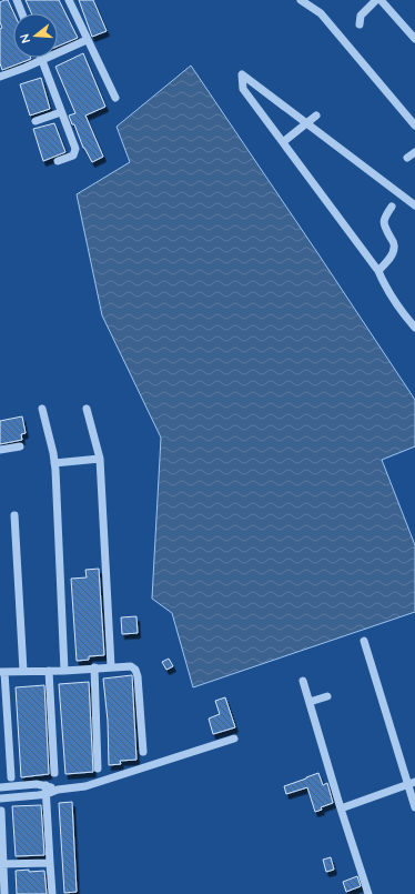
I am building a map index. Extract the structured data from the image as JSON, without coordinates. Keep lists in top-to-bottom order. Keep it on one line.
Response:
{"north":"left"}
